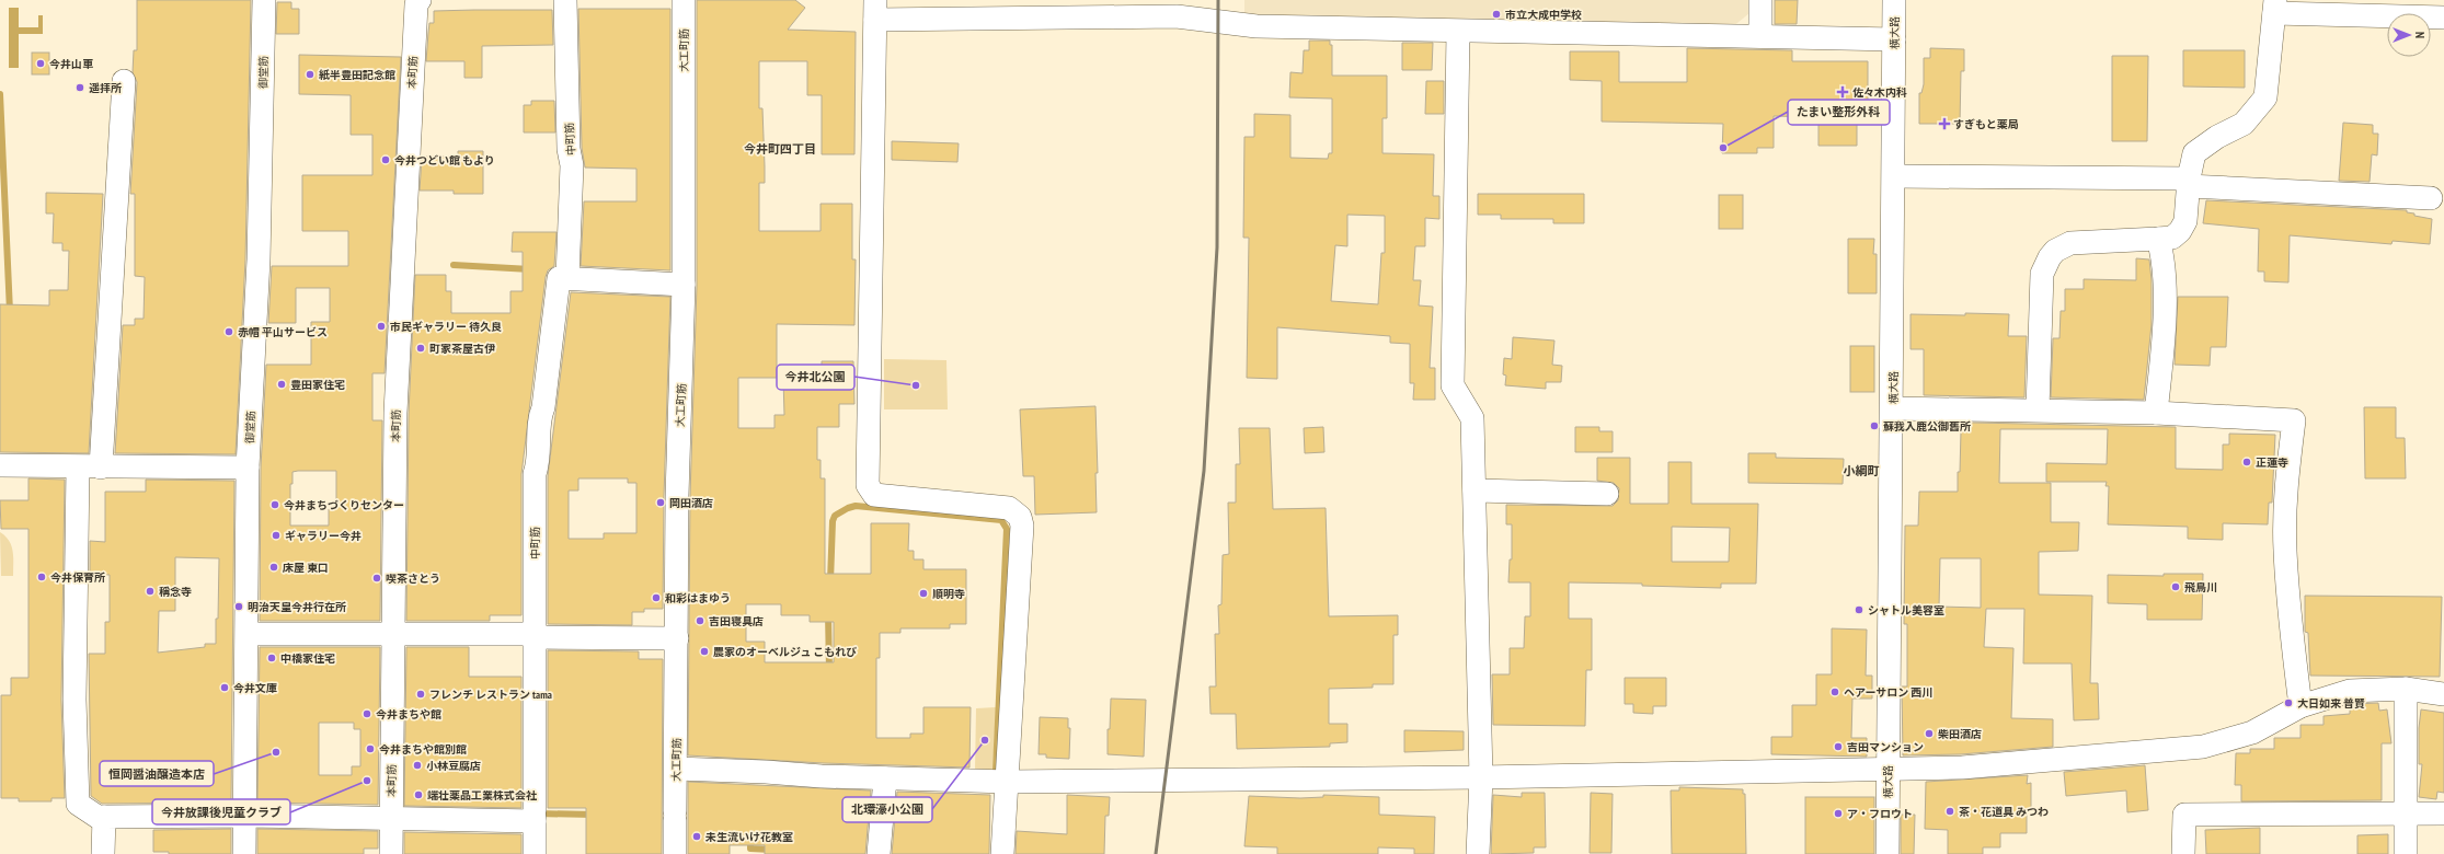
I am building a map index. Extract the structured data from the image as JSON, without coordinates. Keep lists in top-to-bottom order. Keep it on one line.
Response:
{"streets":{"street":["横大路","大工町筋","御堂筋","本町筋","中町筋"]},"districts":["今井町四丁目","小綱町"],"places":{"other":["市立大成中学校","今井山車","紙半豊田記念館","遥拝所","たまい整形外科","今井つどい館 もより","市民ギャラリー 待久良","赤帽 平山サービス","町家茶屋古伊","豊田家住宅","今井北公園","蘇我入鹿公御舊所","正蓮寺","岡田酒店","今井まちづくりセンター","ギャラリー今井","床屋 東口","今井保育所","喫茶さとう","飛鳥川","稱念寺","順明寺","和彩はまゆう","明治天皇今井行在所","シャトル美容室","吉田寝具店","農家のオーベルジュ こもれび","中橋家住宅","今井文庫","ヘアーサロン 西川","フレンチ レストラン tama","大日如来 普賢","今井まちや館","柴田酒店","北環濠小公園","吉田マンション","今井まちや館別館","恒岡醤油醸造本店","小林豆腐店","今井放課後児童クラブ","端壮薬品工業株式会社","茶・花道具 みつわ","ア・フロウト","未生流いけ花教室"],"health":["佐々木内科","すぎもと薬局"]},"north":"right"}
